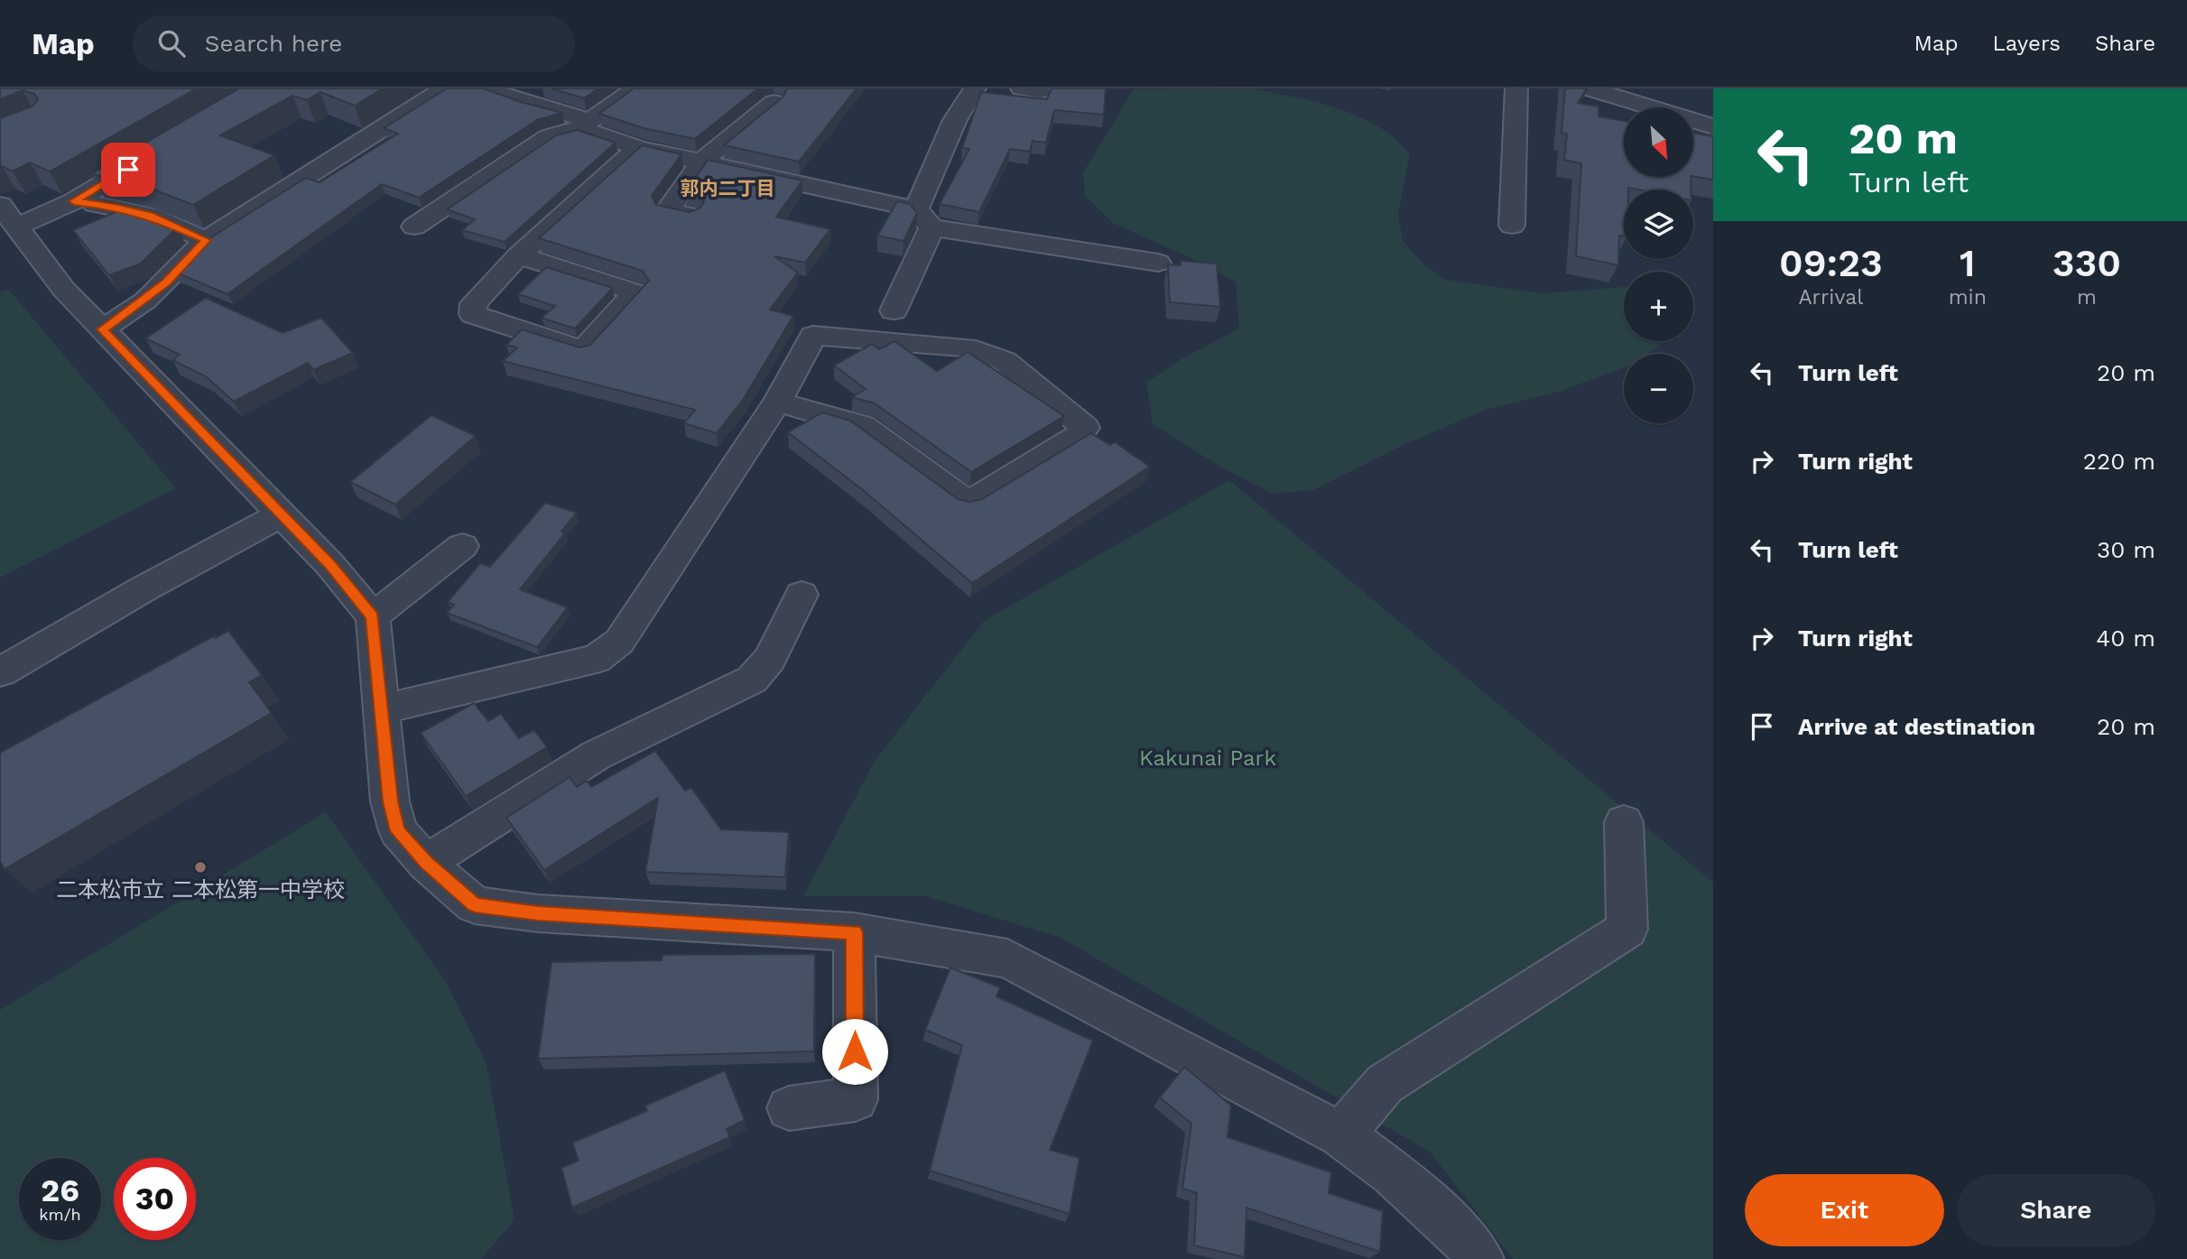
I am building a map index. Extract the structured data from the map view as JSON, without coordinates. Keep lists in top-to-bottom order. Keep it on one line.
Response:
{"districts":["郭内二丁目"],"parks":["Kakunai Park"],"places":["二本松市立 二本松第一中学校"],"north":"bottom right","page":{"header":"Map","search":"Search here","nav":["Map","Layers","Share"],"turn":["20 m","Turn left"],"map_buttons":["+","−"],"eta":["09:23","Arrival","1","min","330","m"],"list":[{"name":"Turn left","value":"20 m"},{"name":"Turn right","value":"220 m"},{"name":"Turn left","value":"30 m"},{"name":"Turn right","value":"40 m"},{"name":"Arrive at destination","value":"20 m"}],"speed":"26 km/h","limit":"30","buttons":["Exit","Share"]}}
